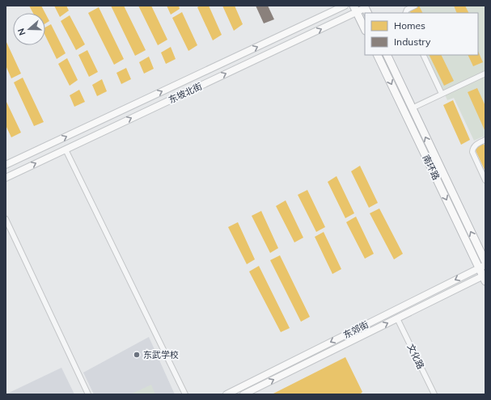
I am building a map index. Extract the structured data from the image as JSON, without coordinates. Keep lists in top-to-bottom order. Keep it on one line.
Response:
{"streets":{"highway":["南环路"],"main road":["东坡北街","东郊街"],"street":["文化路"]},"crossings":[["南环路","东郊街"],["东郊街","文化路"]],"one_way":["东坡北街"],"places":["东武学校"],"legend":["Homes","Industry"],"north":"left"}
